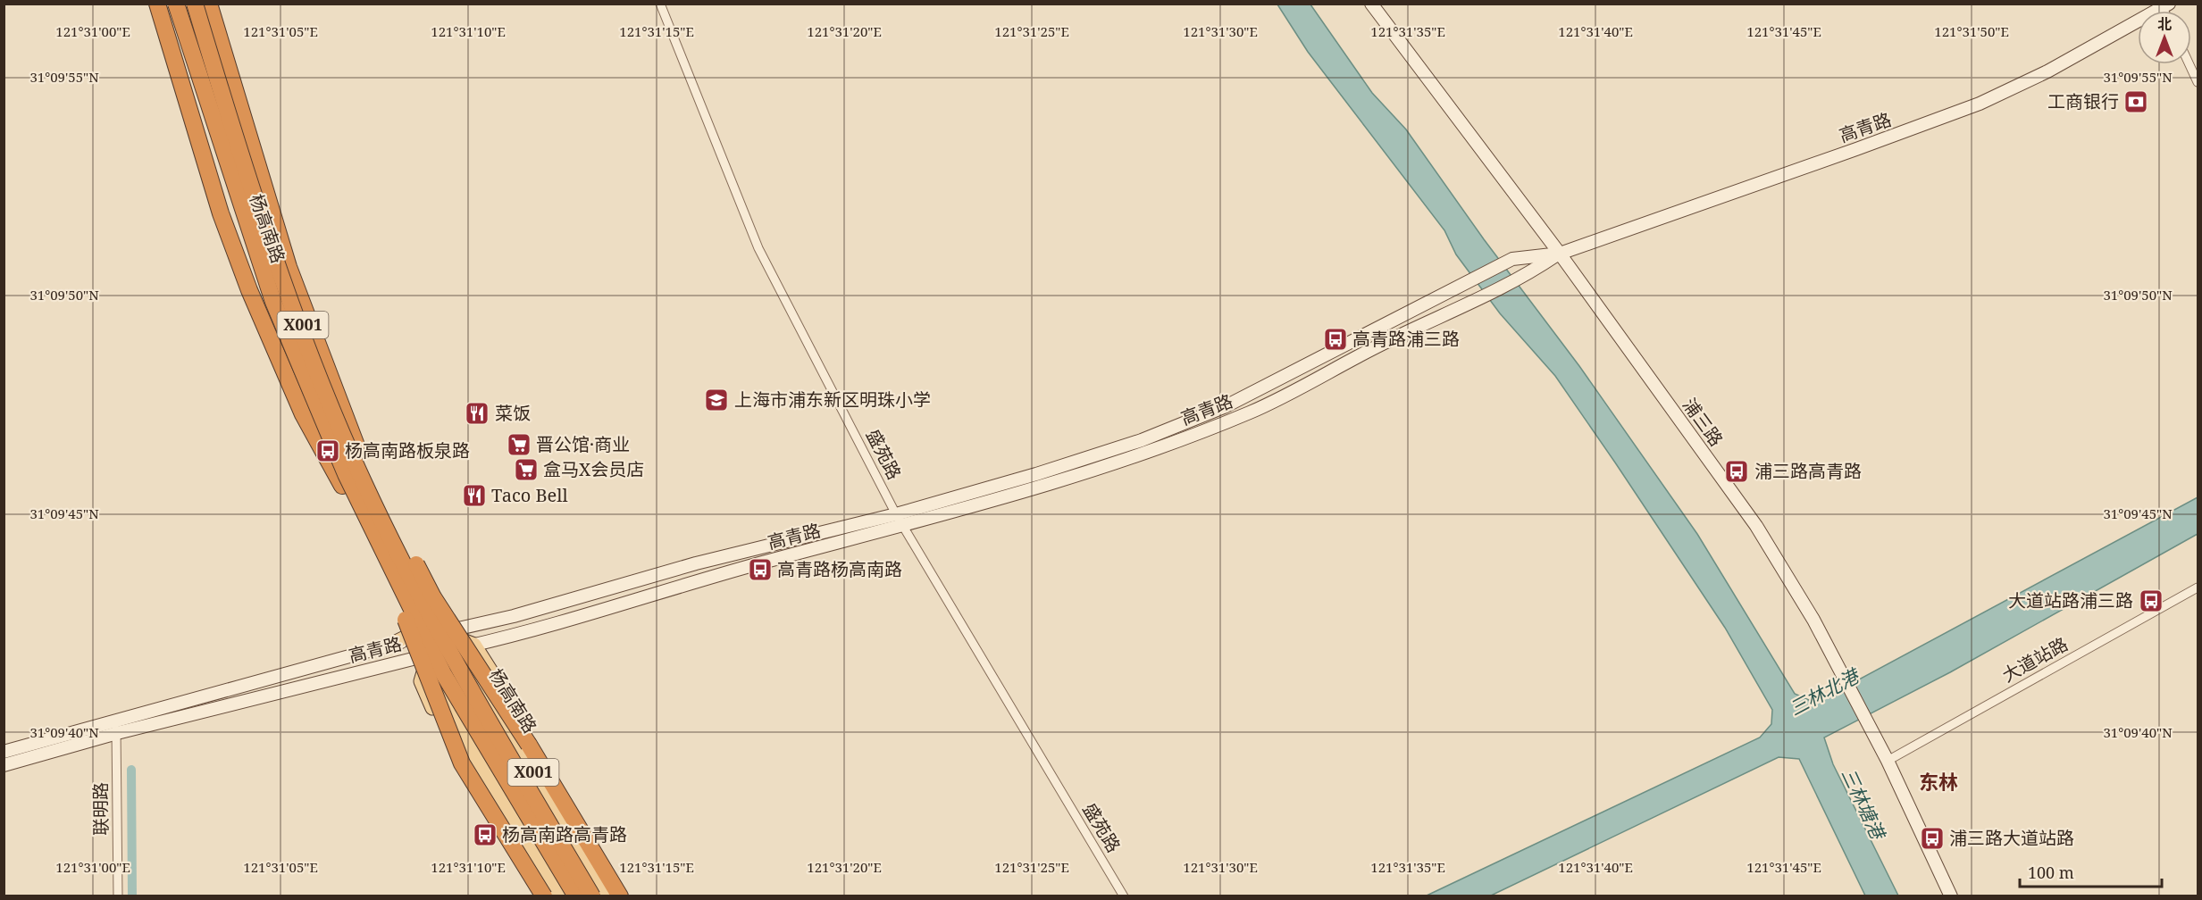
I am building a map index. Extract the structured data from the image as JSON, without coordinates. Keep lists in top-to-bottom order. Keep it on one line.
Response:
{"streets":{"highway":["杨高南路","X001"],"main road":["高青路","浦三路"],"street":["盛苑路","大道站路","联明路"]},"crossings":[["高青路","杨高南路"],["高青路","浦三路"],["高青路","盛苑路"],["高青路","联明路"],["浦三路","大道站路"]],"districts":["东林"],"water":["三林北港","三林塘港"],"places":{"bank":["工商银行"],"bus stop":["高青路浦三路","杨高南路板泉路","浦三路高青路","高青路杨高南路","大道站路浦三路","杨高南路高青路","浦三路大道站路"],"school or university":["上海市浦东新区明珠小学"],"restaurant":["菜饭","Taco Bell"],"supermarket":["晋公馆·商业","盒马X会员店"]},"scale_bar":"100 m","north":"top","coordinates":["121°31'00\"E","121°31'05\"E","121°31'10\"E","121°31'15\"E","121°31'20\"E","121°31'25\"E","121°31'30\"E","121°31'35\"E","121°31'40\"E","121°31'45\"E","121°31'50\"E","31°09'55\"N","31°09'50\"N","31°09'45\"N","31°09'40\"N"]}
